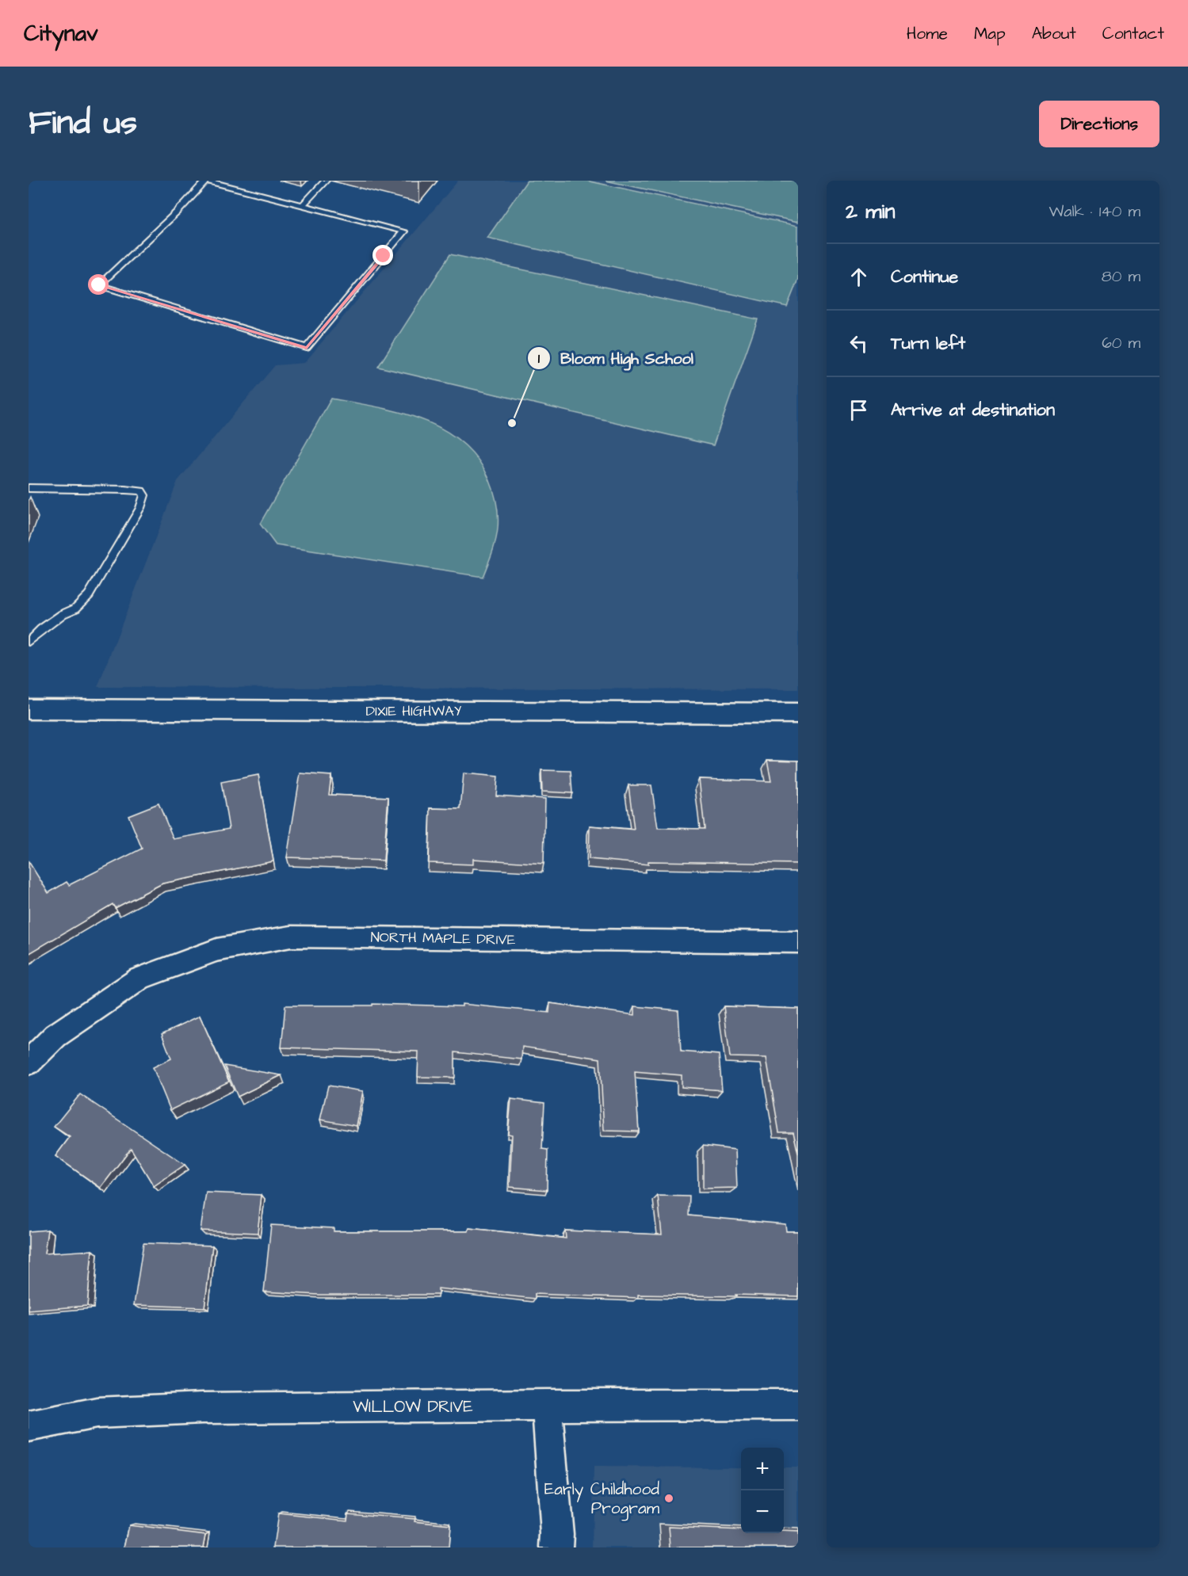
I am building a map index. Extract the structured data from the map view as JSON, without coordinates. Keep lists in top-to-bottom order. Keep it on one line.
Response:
{"streets":{"main road":["DIXIE HIGHWAY"],"street":["NORTH MAPLE DRIVE","WILLOW DRIVE"]},"places":["Bloom High School","Early Childhood Program"],"page":{"header":"Citynav","nav":["Home","Map","About","Contact"],"title":"Find us","buttons":"Directions","heading":["2 min","Walk · 140 m"],"list":[["Continue","80 m"],["Turn left","60 m"],"Arrive at destination"],"map_buttons":["+","−"]}}
